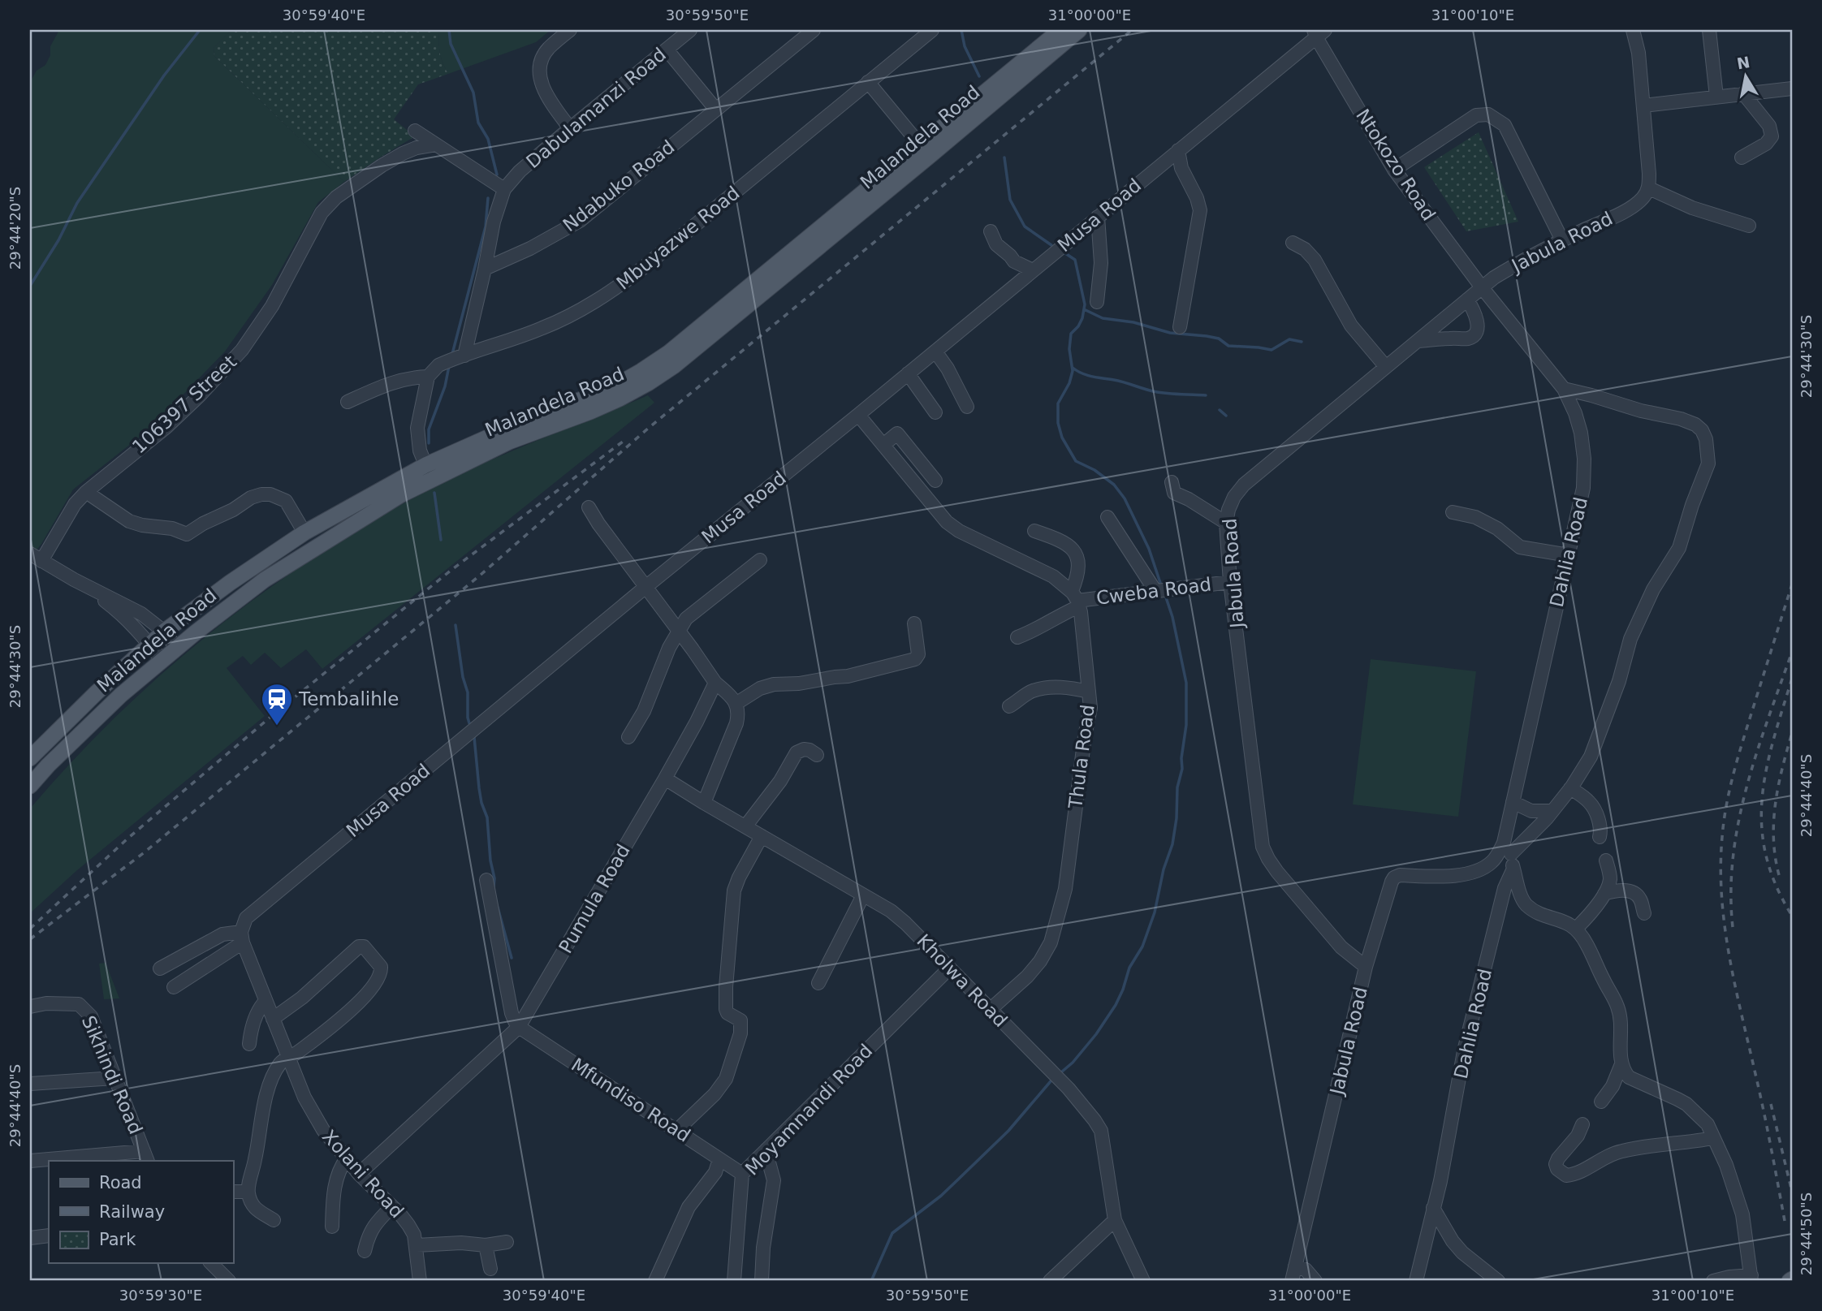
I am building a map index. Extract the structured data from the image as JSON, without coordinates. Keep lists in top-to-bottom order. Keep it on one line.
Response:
{"streets":{"main road":["Malandela Road"],"street":["Dabulamanzi Road","Ntokozo Road","Ndabuko Road","Musa Road","Mbuyazwe Road","Jabula Road","106397 Street","Dahlia Road","Cweba Road","Thula Road","Pumula Road","Kholwa Road","Sikhindi Road","Mfundiso Road","Moyamnandi Road","Xolani Road"]},"crossings":[["Dabulamanzi Road","Ndabuko Road"],["Dabulamanzi Road","Mbuyazwe Road"],["Ntokozo Road","Musa Road"],["Ntokozo Road","Jabula Road"],["Ntokozo Road","Dahlia Road"],["Musa Road","Xolani Road"],["Jabula Road","Dahlia Road"],["Jabula Road","Cweba Road"],["Cweba Road","Thula Road"],["Thula Road","Kholwa Road"],["Pumula Road","Kholwa Road"],["Pumula Road","Mfundiso Road"],["Pumula Road","Xolani Road"],["Kholwa Road","Moyamnandi Road"],["Mfundiso Road","Moyamnandi Road"]],"places":{"station":["Tembalihle"]},"legend":["Road","Railway","Park"],"north":"top","coordinates":["30°59'40\"E","30°59'50\"E","31°00'00\"E","31°00'10\"E","29°44'20\"S","29°44'30\"S","29°44'40\"S","29°44'50\"S","30°59'30\"E"]}
